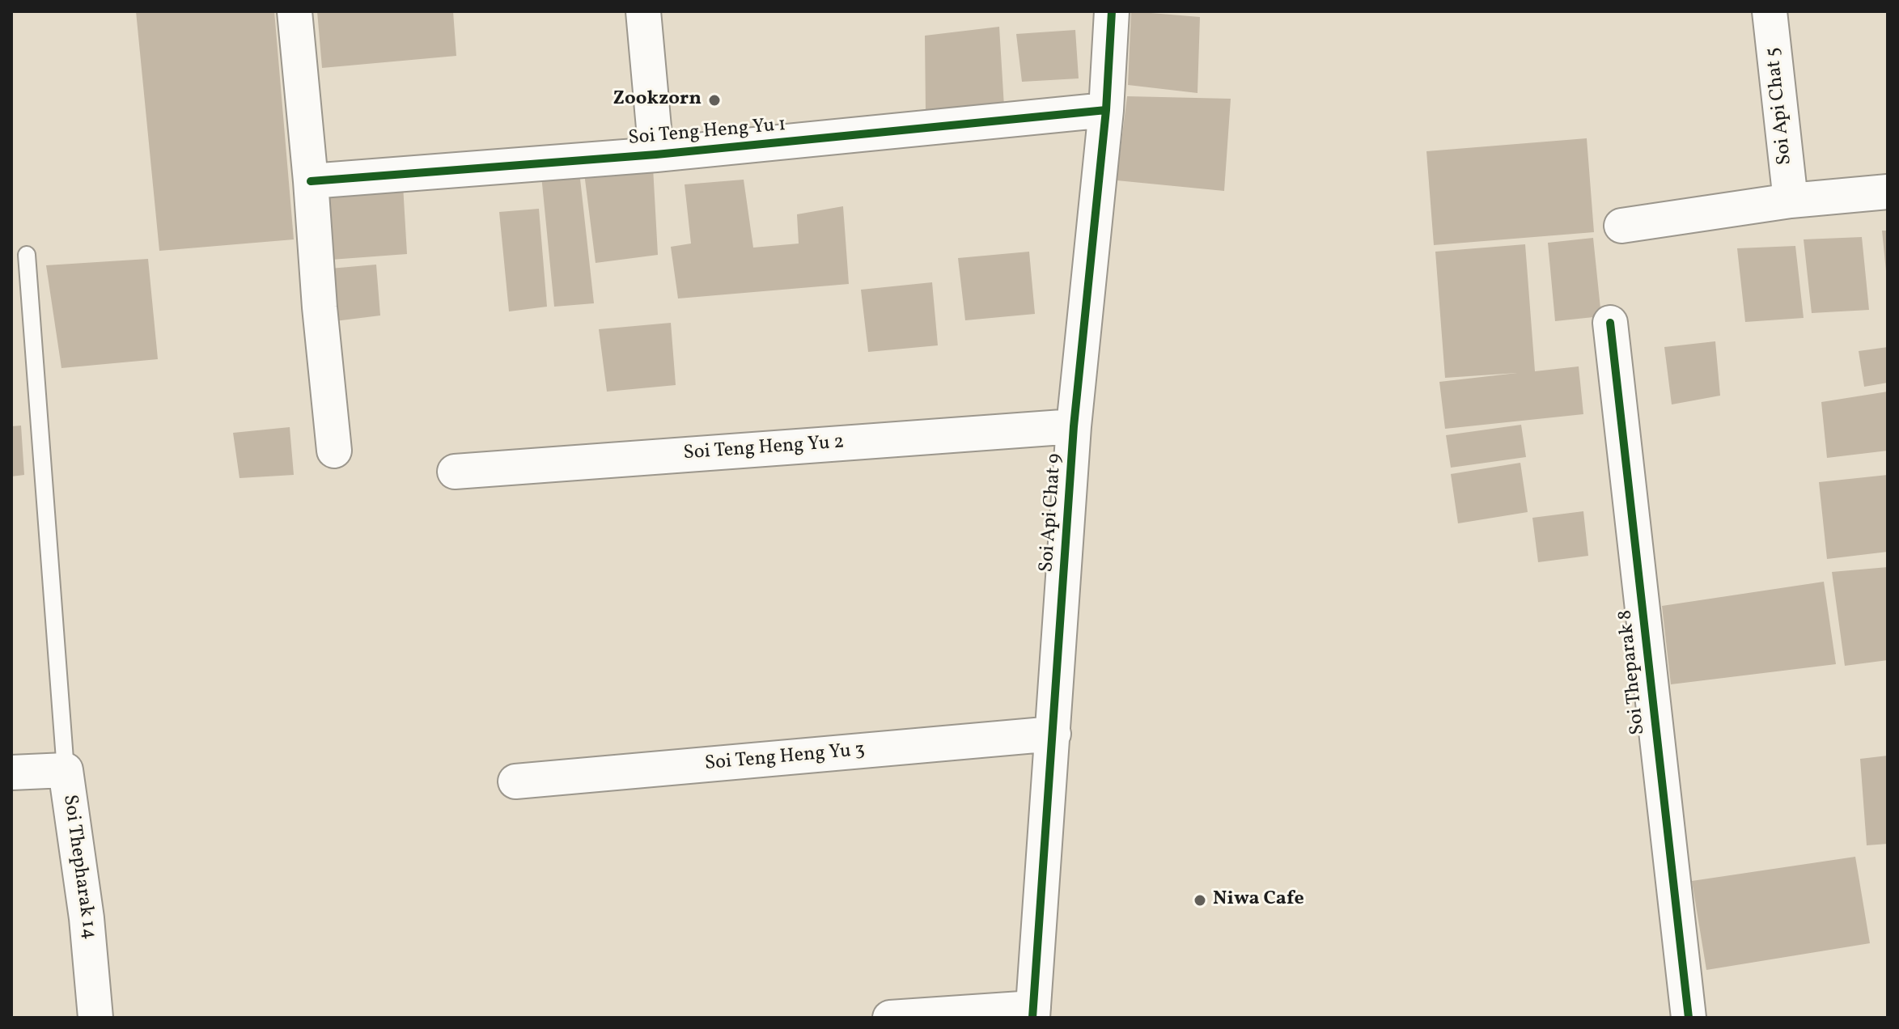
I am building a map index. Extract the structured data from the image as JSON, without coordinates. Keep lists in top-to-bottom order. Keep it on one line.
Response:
{"streets":{"street":["Soi Api Chat 5","Soi Teng Heng Yu 1","Soi Teng Heng Yu 2","Soi Api Chat 9","Soi Theparak 8","Soi Teng Heng Yu 3","Soi Thepharak 14"]},"crossings":[["Soi Teng Heng Yu 1","Soi Api Chat 9"],["Soi Teng Heng Yu 2","Soi Api Chat 9"],["Soi Api Chat 9","Soi Teng Heng Yu 3"]],"places":["Zookzorn","Niwa Cafe"]}
